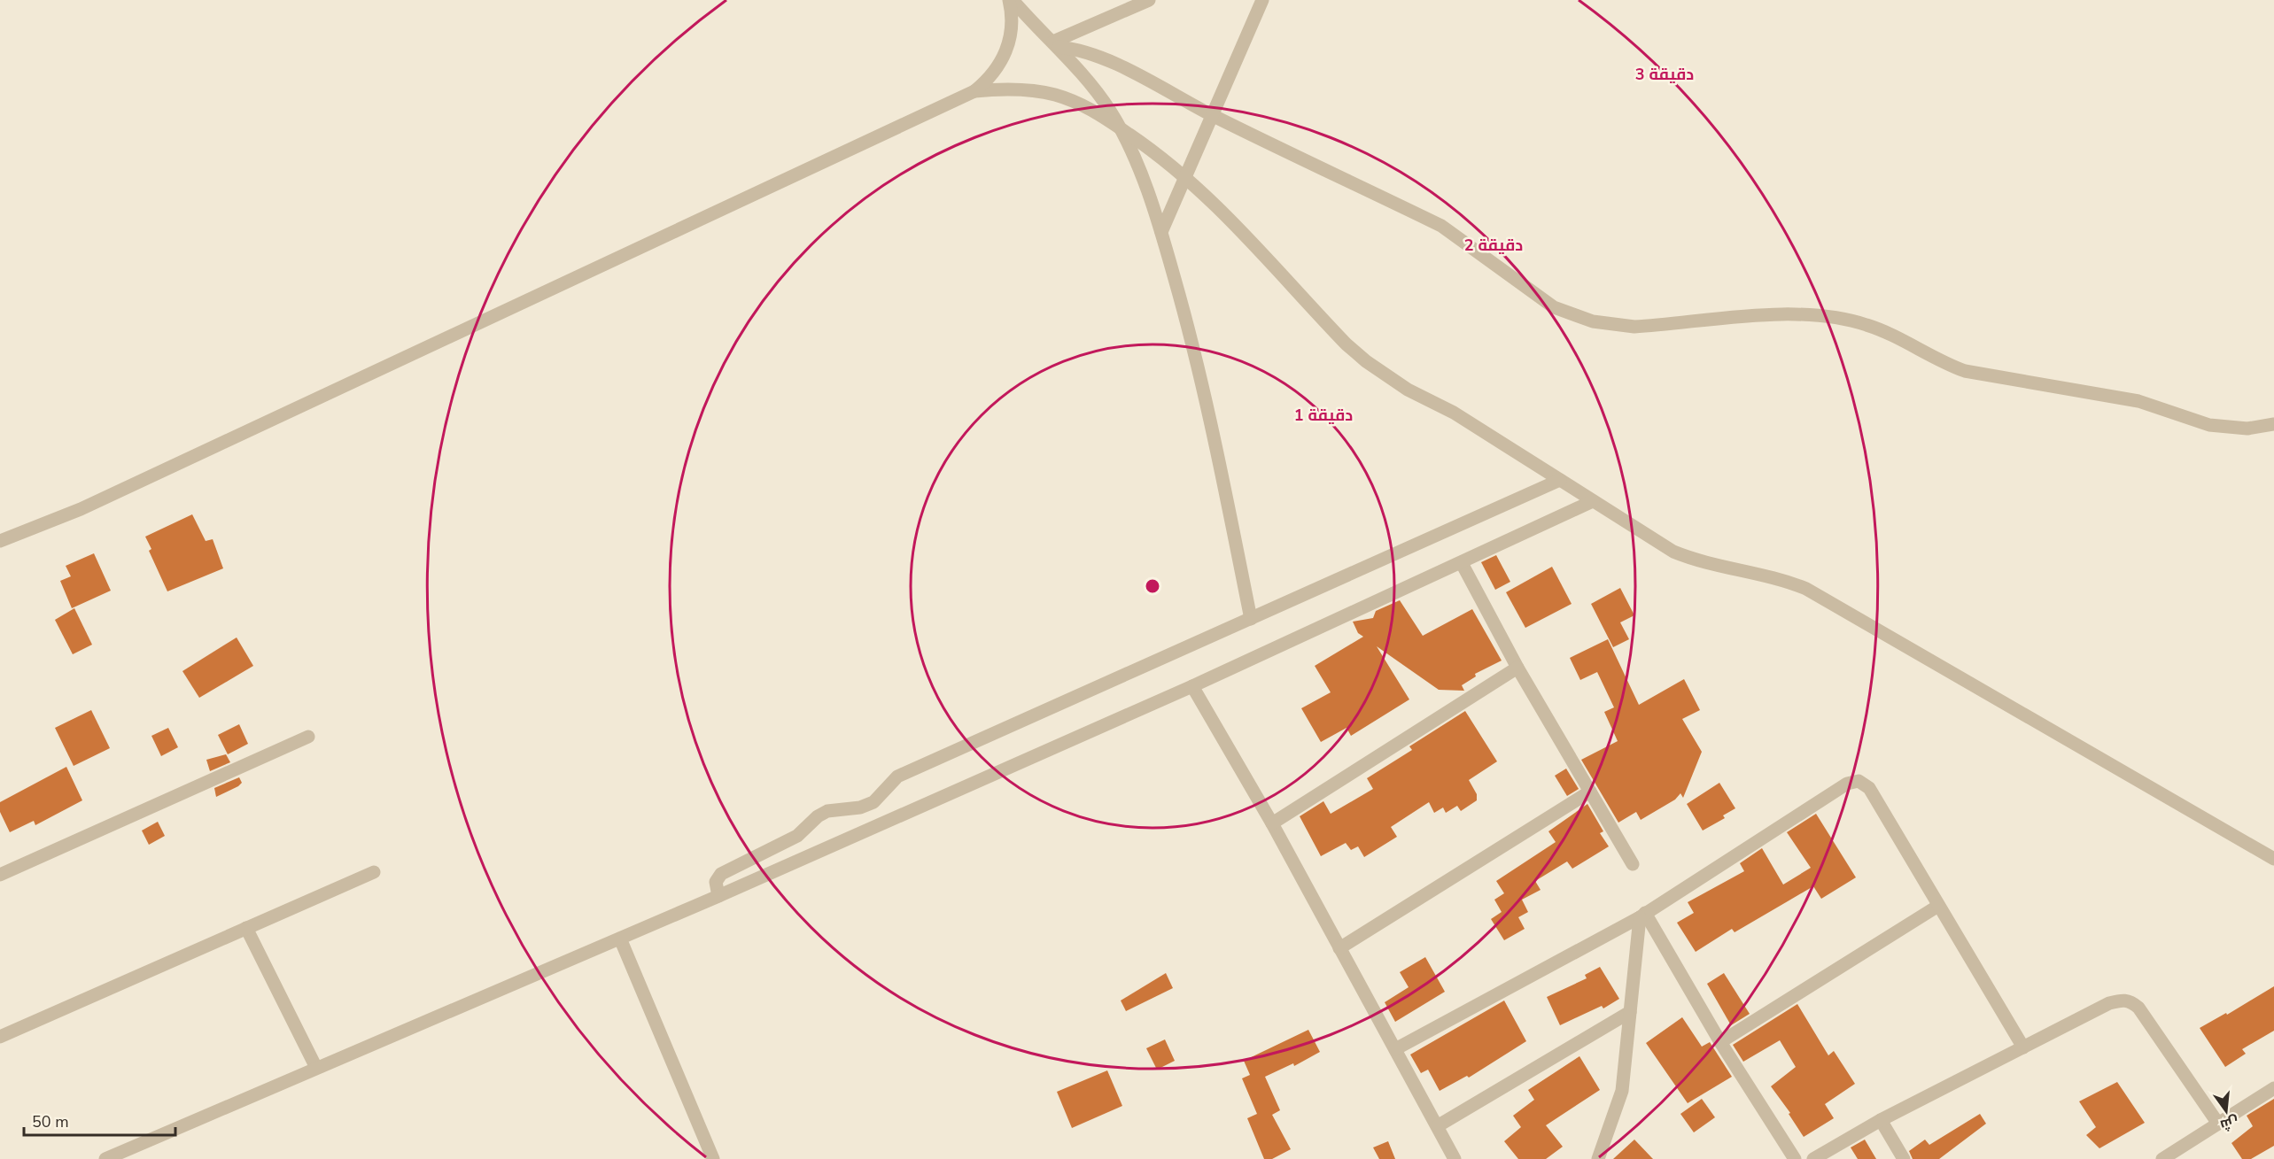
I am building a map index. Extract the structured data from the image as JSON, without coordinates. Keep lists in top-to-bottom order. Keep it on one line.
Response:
{"scale_bar":"50 m","north":"bottom","rings":["3 دقيقة","2 دقيقة","1 دقيقة"]}
